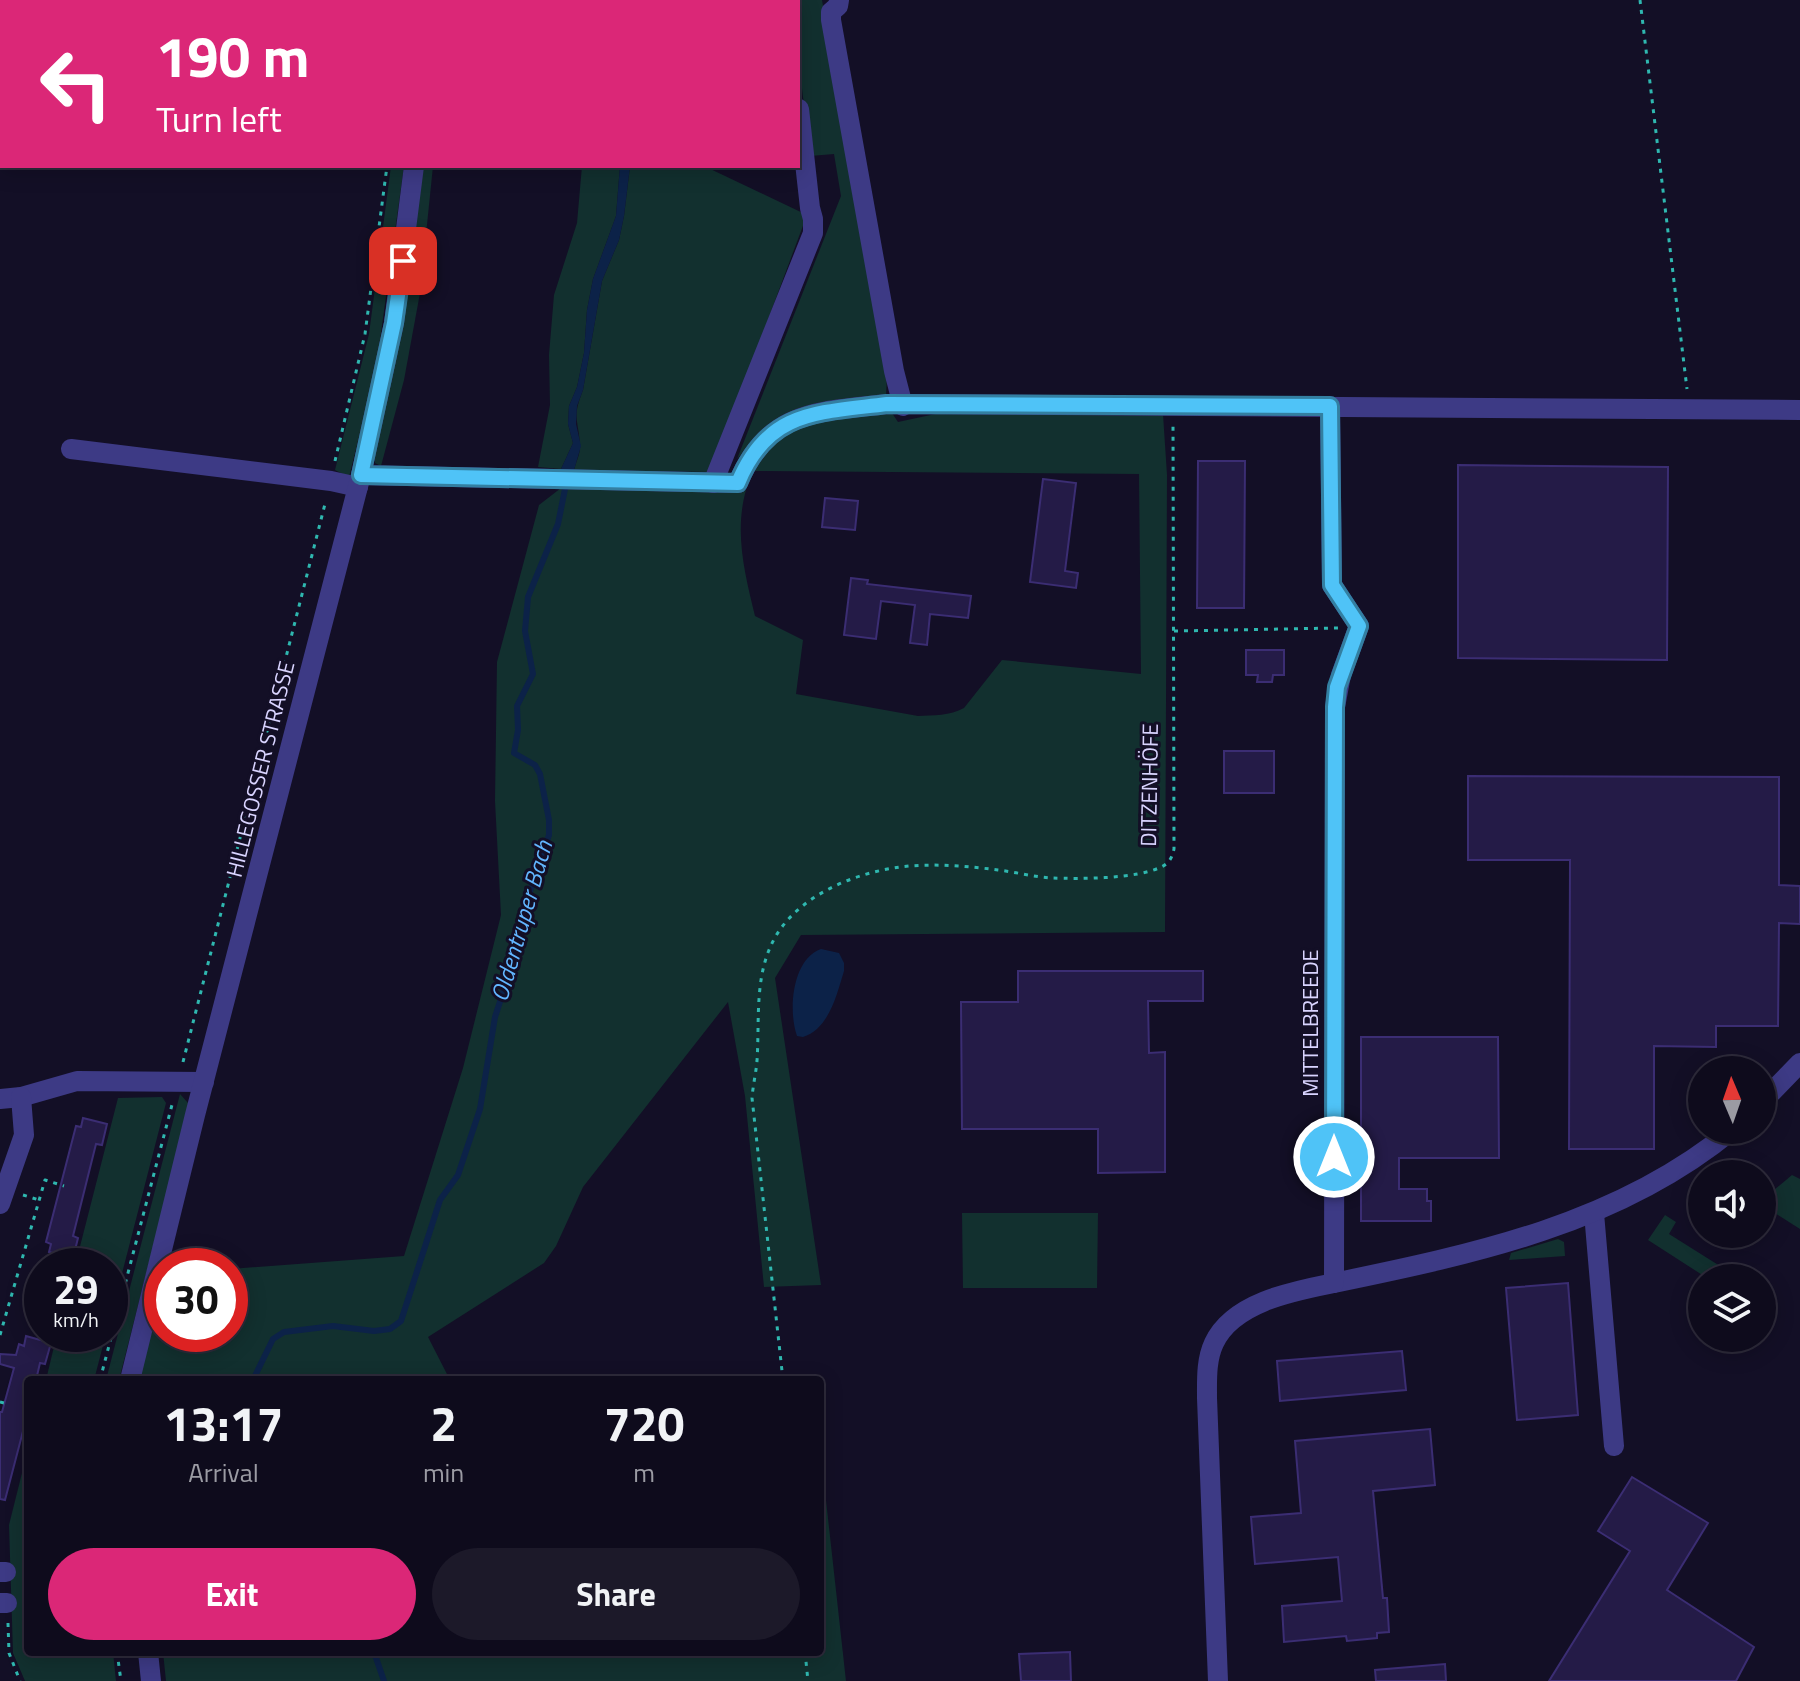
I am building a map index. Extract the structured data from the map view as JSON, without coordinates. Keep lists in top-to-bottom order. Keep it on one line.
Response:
{"streets":{"street":["HILLEGOSSER STRASSE","MITTELBREEDE"],"path":["DITZENHÖFE"]},"water":["Oldentruper Bach"],"north":"top","page":{"turn":["190 m","Turn left"],"speed":"29 km/h","limit":"30","eta":["13:17","Arrival","2","min","720","m"],"buttons":["Exit","Share"]}}
